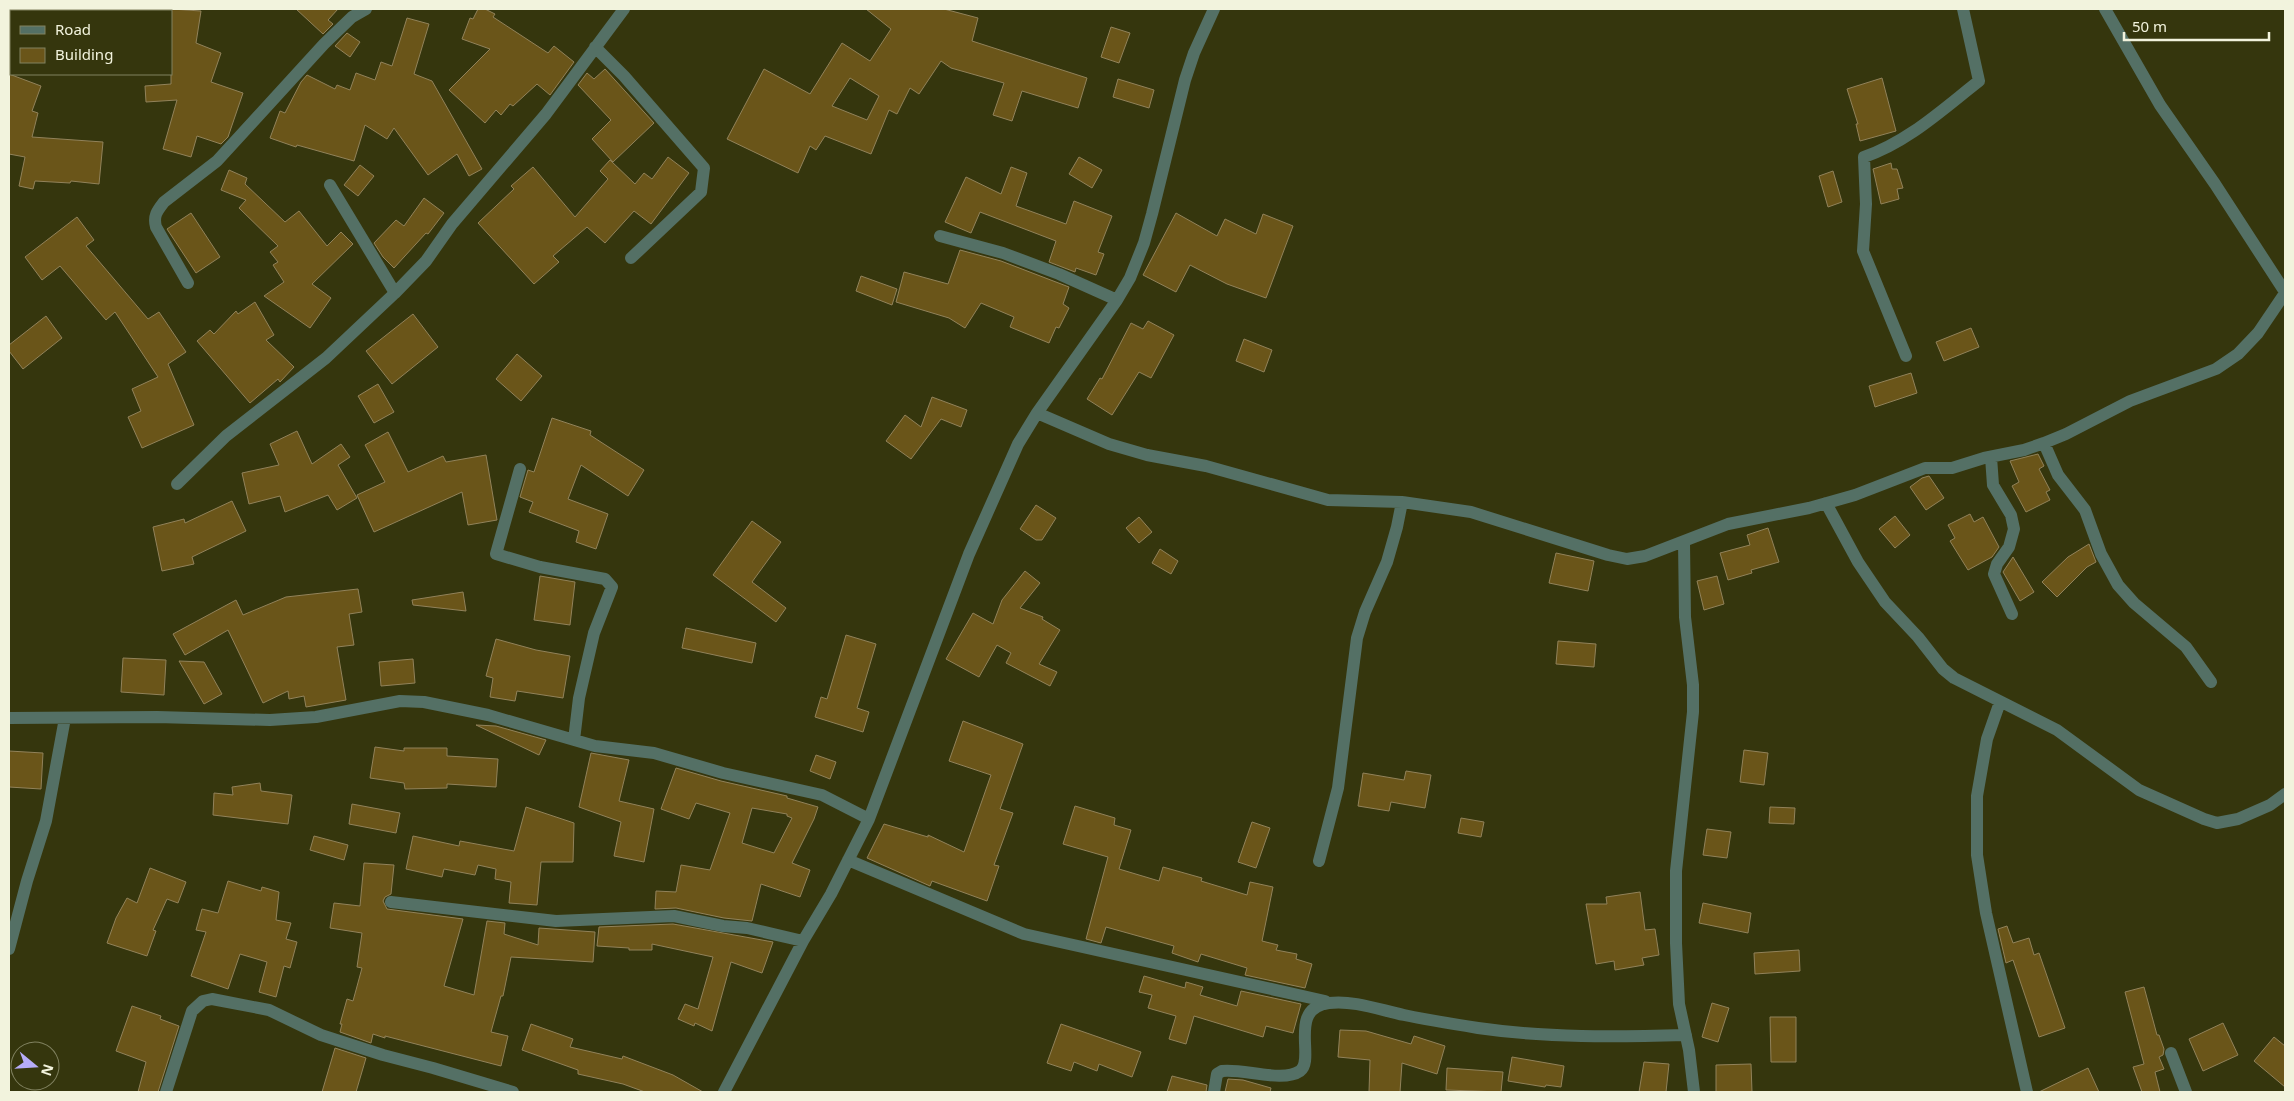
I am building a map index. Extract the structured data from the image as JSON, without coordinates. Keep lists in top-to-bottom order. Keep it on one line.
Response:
{"legend":["Road","Building"],"scale_bar":"50 m","north":"right"}
